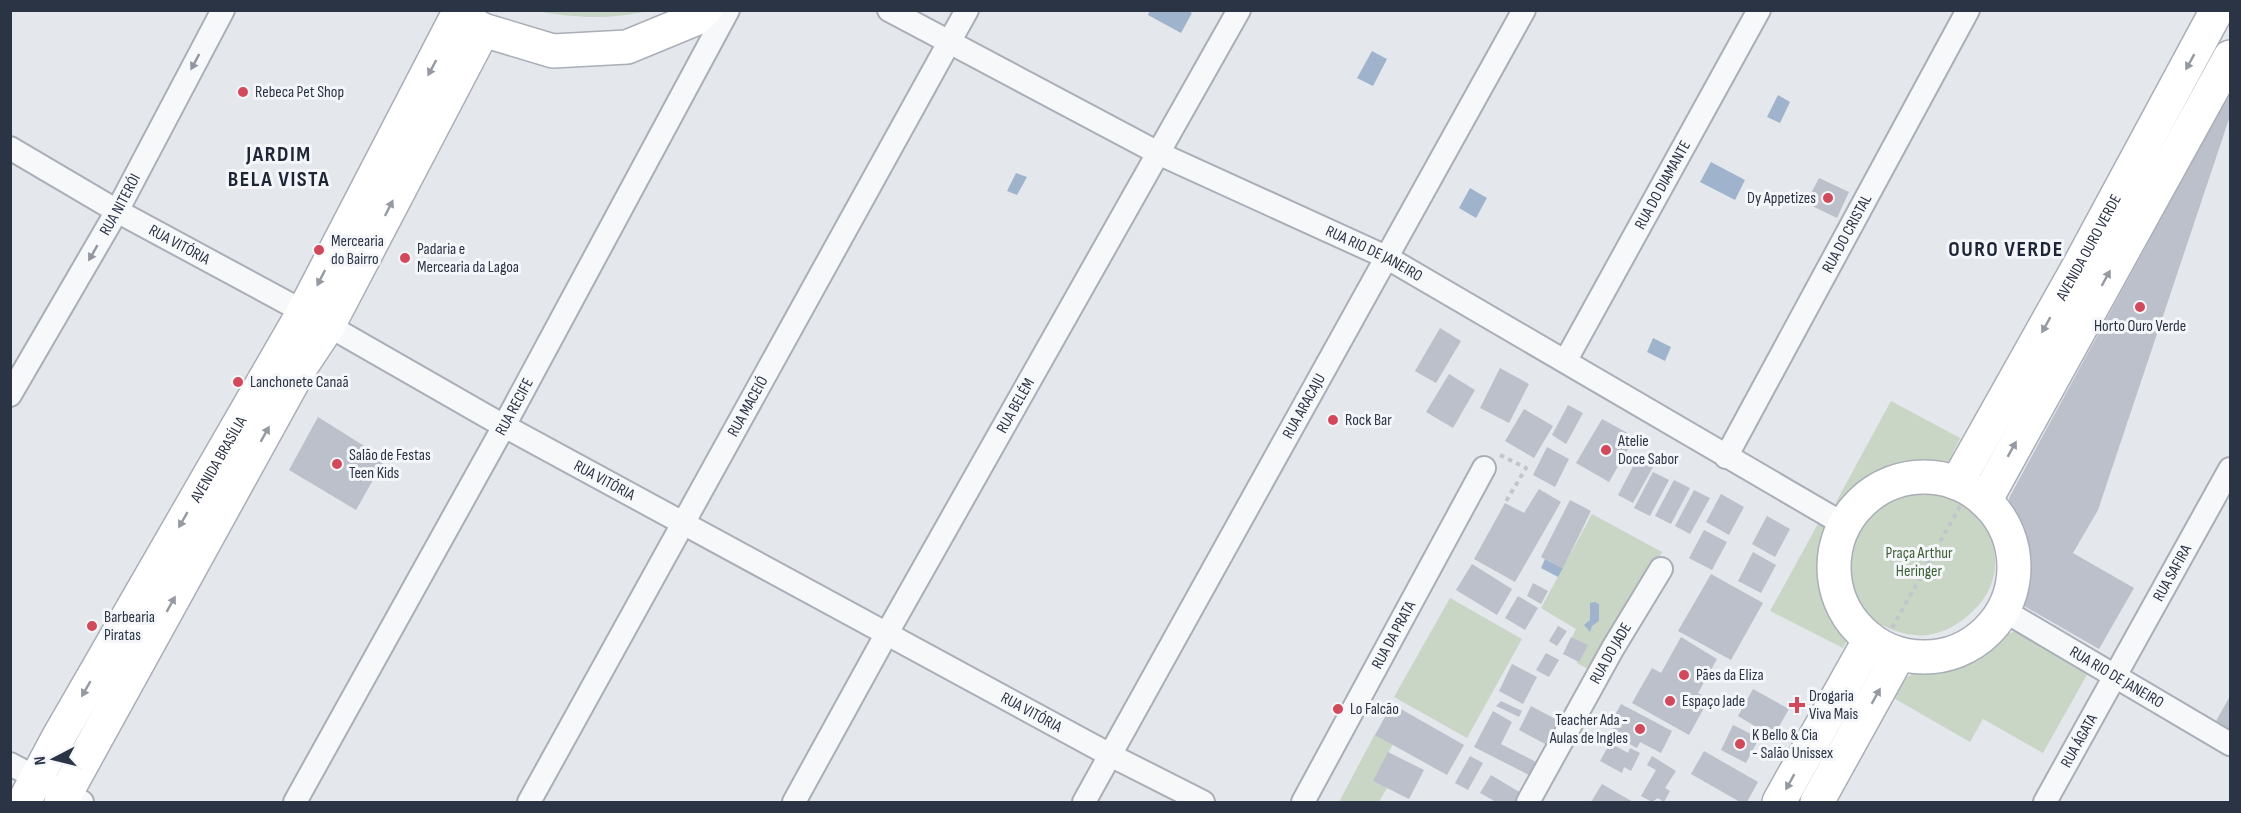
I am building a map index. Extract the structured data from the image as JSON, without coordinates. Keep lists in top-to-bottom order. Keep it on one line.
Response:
{"streets":{"street":["RUA DO DIAMANTE","RUA NITERÓI","RUA DO CRISTAL","RUA VITÓRIA","AVENIDA OURO VERDE","RUA RIO DE JANEIRO","RUA MACEIÓ","RUA BELÉM","RUA ARACAJU","RUA RECIFE","AVENIDA BRASÍLIA","RUA SAFIRA","RUA DA PRATA","RUA DO JADE","RUA ÁGATA"]},"crossings":[["RUA DO DIAMANTE","RUA RIO DE JANEIRO"],["RUA NITERÓI","RUA VITÓRIA"],["RUA DO CRISTAL","RUA RIO DE JANEIRO"],["RUA VITÓRIA","RUA MACEIÓ"],["RUA VITÓRIA","RUA BELÉM"],["RUA VITÓRIA","RUA ARACAJU"],["RUA VITÓRIA","RUA RECIFE"],["RUA VITÓRIA","AVENIDA BRASÍLIA"],["AVENIDA OURO VERDE","RUA RIO DE JANEIRO"],["RUA RIO DE JANEIRO","RUA MACEIÓ"],["RUA RIO DE JANEIRO","RUA BELÉM"],["RUA RIO DE JANEIRO","RUA ARACAJU"],["RUA RIO DE JANEIRO","RUA SAFIRA"],["RUA RIO DE JANEIRO","RUA ÁGATA"],["RUA SAFIRA","RUA ÁGATA"]],"one_way":["RUA NITERÓI"],"districts":["JARDIM BELA VISTA","OURO VERDE"],"parks":["Praça Arthur Heringer"],"places":{"other":["Rebeca Pet Shop","Dy Appetizes","Mercearia do Bairro","Padaria e Mercearia da Lagoa","Horto Ouro Verde","Lanchonete Canaã","Rock Bar","Atelie Doce Sabor","Salão de Festas Teen Kids","Barbearia Piratas","Pães da Eliza","Espaço Jade","Lo Falcão","Teacher Ada - Aulas de Ingles","K Bello & Cia - Salão Unissex"],"health":["Drogaria Viva Mais"]},"north":"left"}
